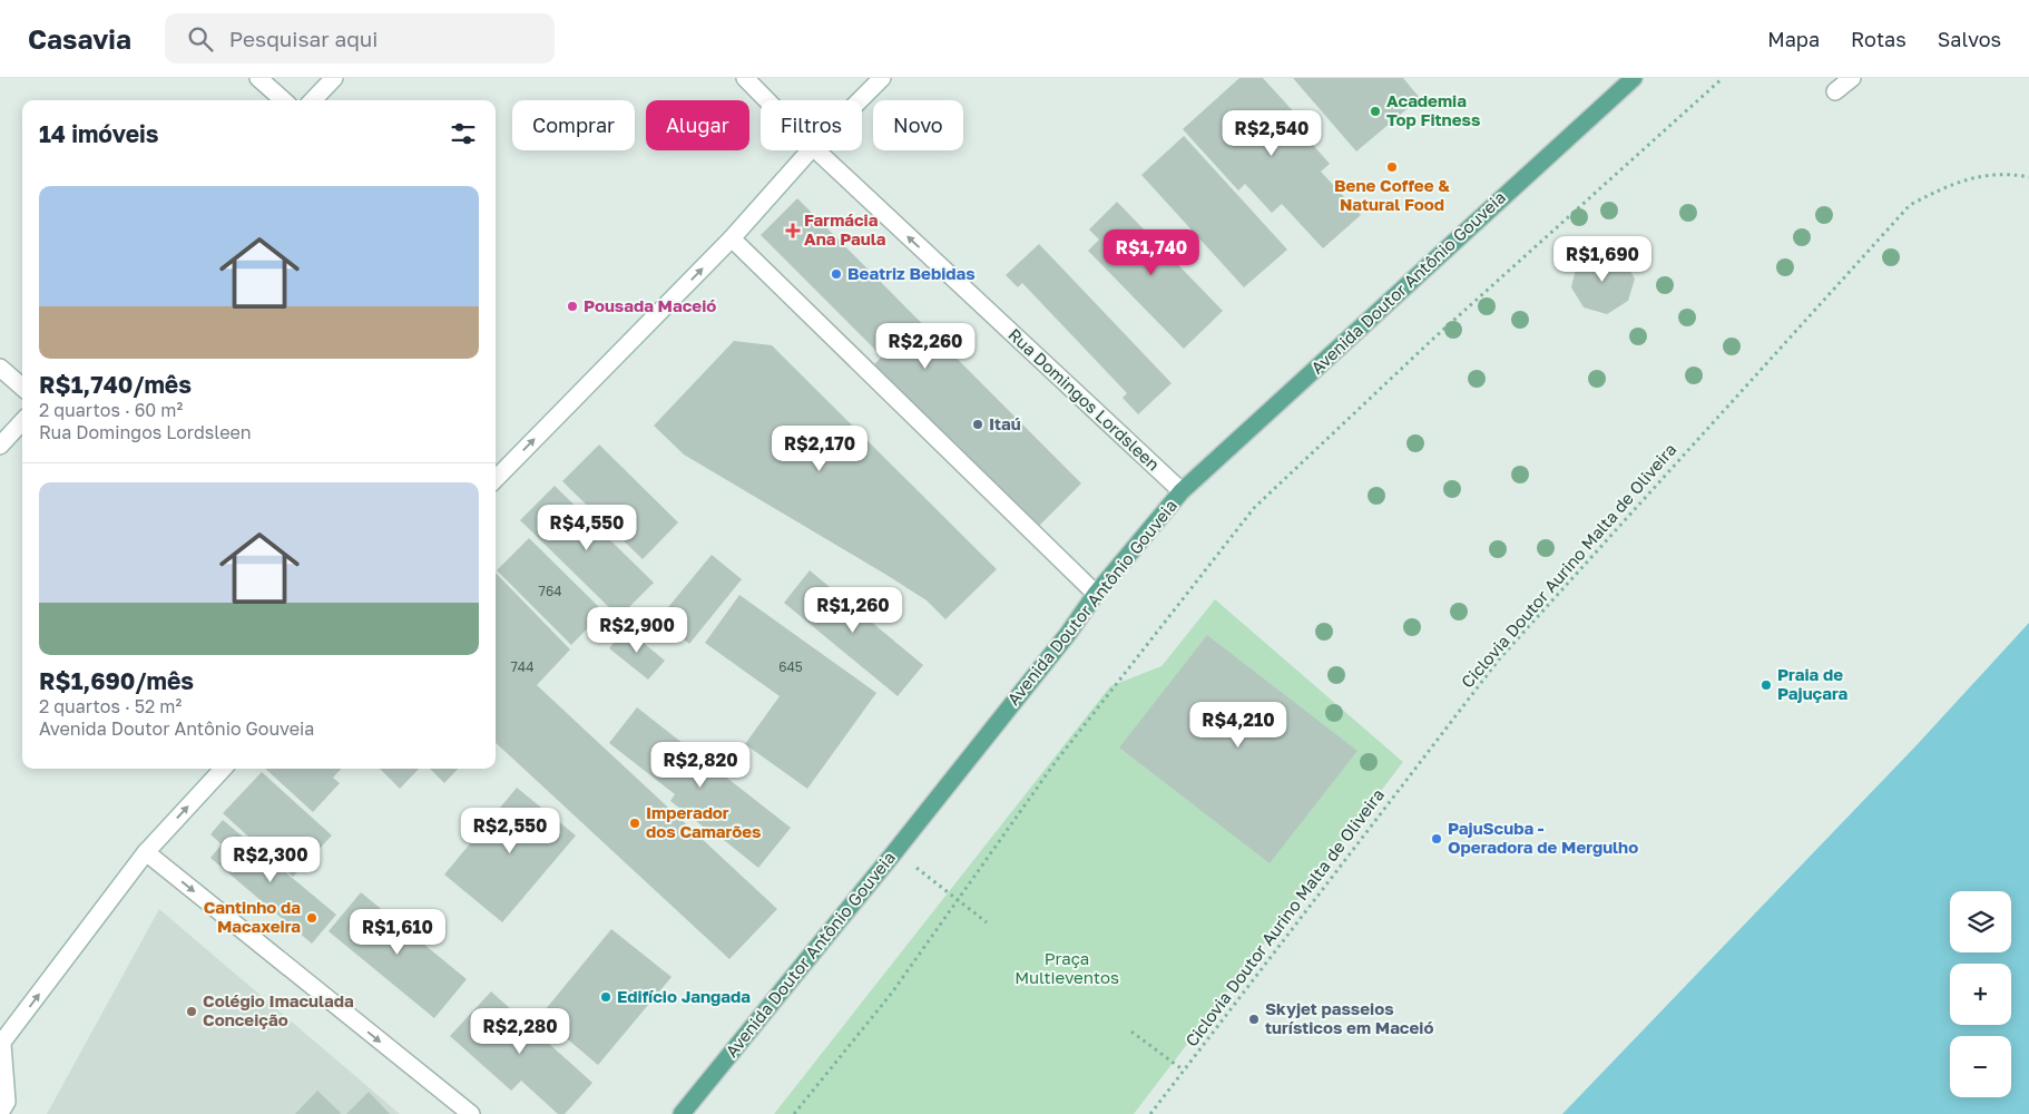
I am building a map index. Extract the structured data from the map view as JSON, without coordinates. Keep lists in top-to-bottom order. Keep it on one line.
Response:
{"streets":{"main road":["Avenida Doutor Antônio Gouveia"],"street":["Rua Domingos Lordsleen"],"path":["Ciclovia Doutor Aurino Malta de Oliveira"]},"crossings":[["Avenida Doutor Antônio Gouveia","Rua Domingos Lordsleen"]],"parks":["Praça Multieventos"],"places":{"other":["Academia Top Fitness","Bene Coffee & Natural Food","Beatriz Bebidas","Pousada Maceió","Itaú","Praia de Pajuçara","Imperador dos Camarões","PajuScuba - Operadora de Mergulho","Cantinho da Macaxeira","Edifício Jangada","Colégio Imaculada Conceição","Skyjet passeios turísticos em Maceió"],"health":["Farmácia Ana Paula"]},"house_numbers":["764","744","645"],"page":{"header":"Casavia","search":"Pesquisar aqui","nav":["Mapa","Rotas","Salvos"],"chip":["Comprar","Alugar","Filtros","Novo"],"heading":"14 imóveis","price":["R$2,540","R$1,740","R$1,690","R$2,260","R$2,170","R$4,550","R$1,260","R$2,900","R$4,210","R$2,820","R$2,550","R$2,300","R$1,610","R$2,280"],"list":[{"name":"R$1,740/mês","note":"2 quartos · 60 m² · Rua Domingos Lordsleen"},{"name":"R$1,690/mês","note":"2 quartos · 52 m² · Avenida Doutor Antônio Gouveia"}],"map_buttons":["+","−"]}}
